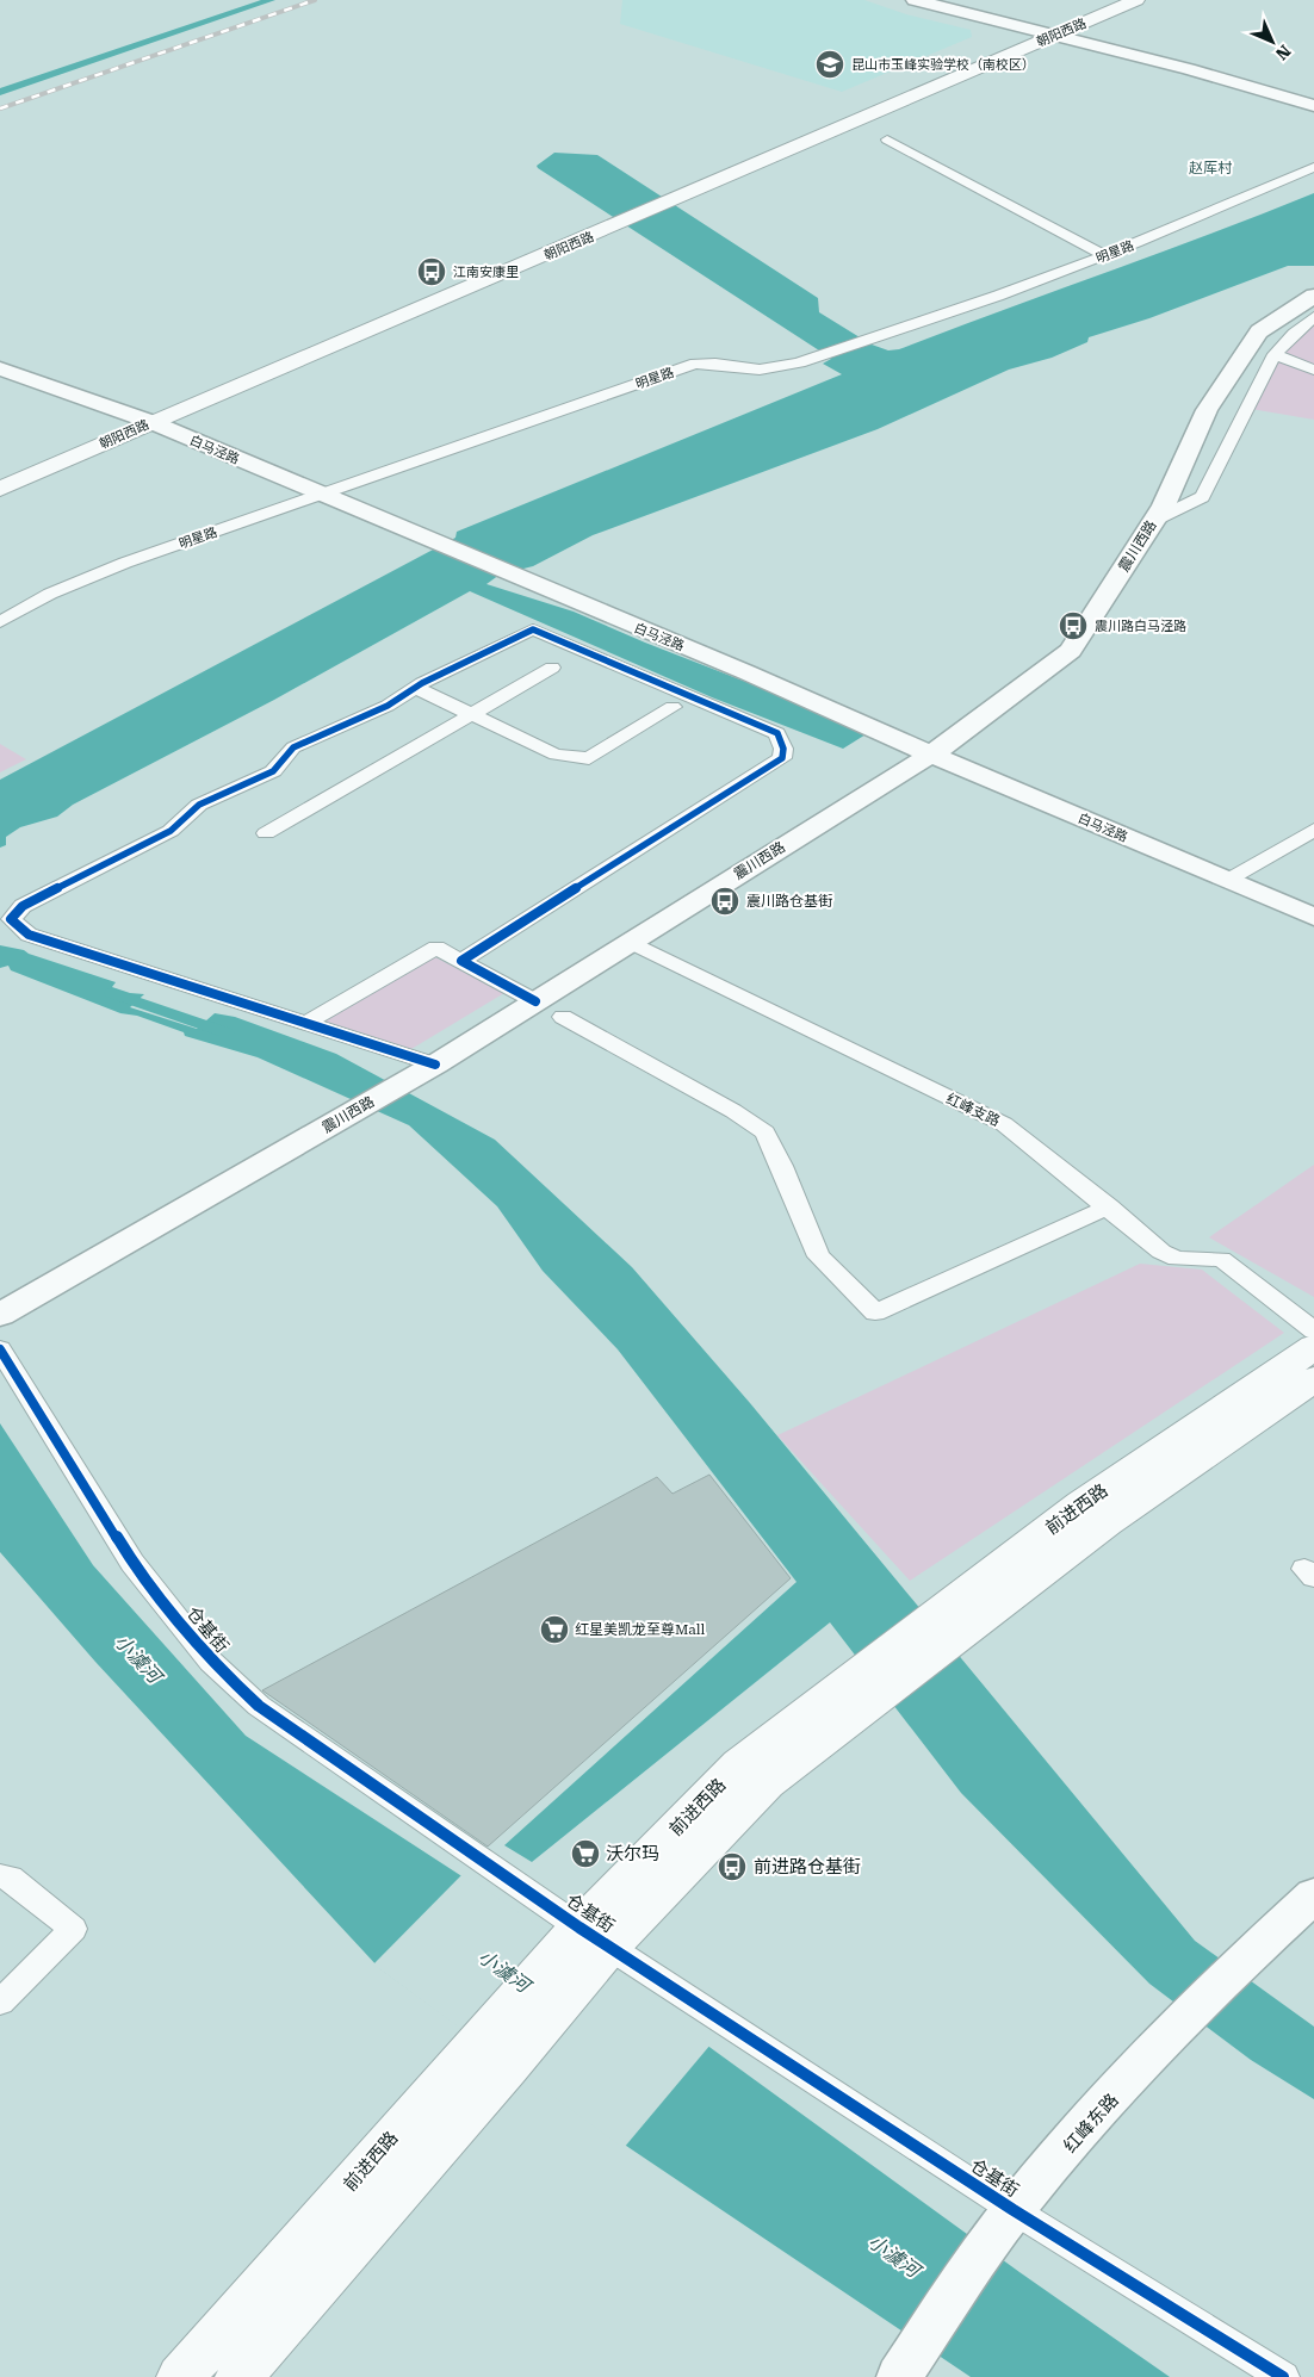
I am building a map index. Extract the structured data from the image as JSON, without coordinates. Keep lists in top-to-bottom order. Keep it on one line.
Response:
{"streets":{"main road":["朝阳西路","白马泾路","震川西路","前进西路","红峰东路"],"street":["明星路","红峰支路","仓基街"]},"crossings":[["朝阳西路","白马泾路"],["明星路","白马泾路"],["白马泾路","震川西路"],["震川西路","红峰支路"],["前进西路","仓基街"],["仓基街","红峰东路"]],"districts":["赵厍村"],"water":["小澞河"],"places":{"school or university":["昆山市玉峰实验学校（南校区）"],"bus stop":["江南安康里","震川路白马泾路","震川路仓基街","前进路仓基街"],"supermarket":["红星美凯龙至尊Mall","沃尔玛"]},"north":"bottom right"}
